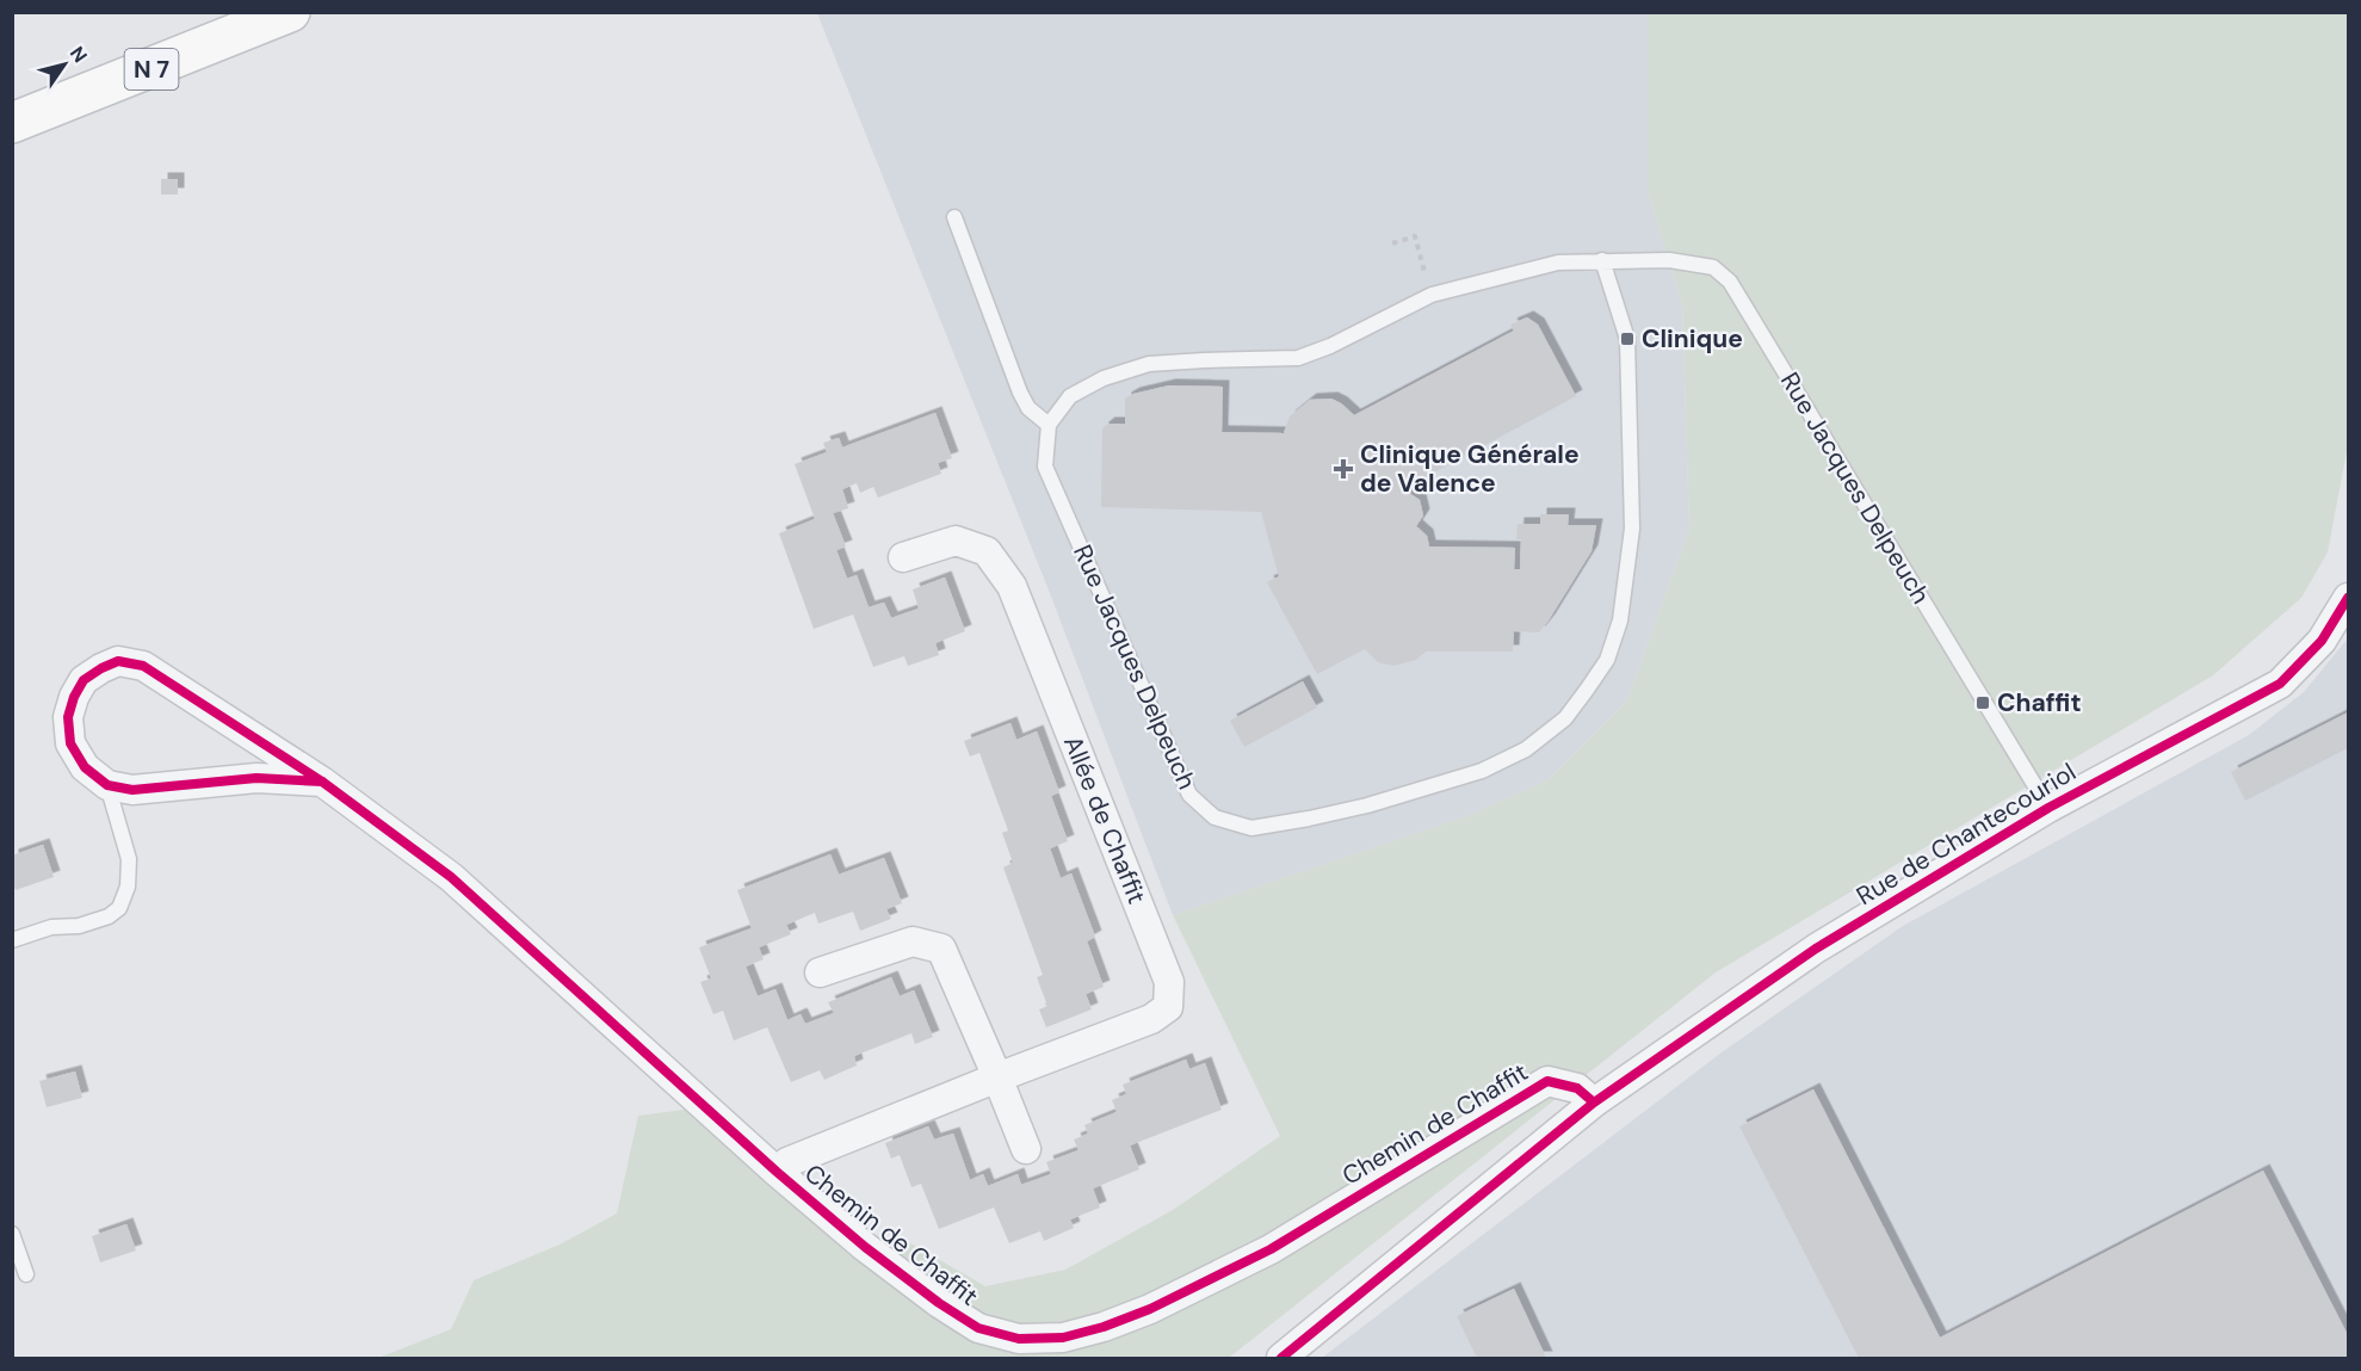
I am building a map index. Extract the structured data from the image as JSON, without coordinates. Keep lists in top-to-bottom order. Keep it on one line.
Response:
{"streets":{"main road":["N 7"],"street":["Allée de Chaffit","Rue de Chantecouriol","Chemin de Chaffit"],"lane":["Rue Jacques Delpeuch"]},"crossings":[["Rue Jacques Delpeuch","Rue de Chantecouriol"],["Allée de Chaffit","Chemin de Chaffit"],["Rue de Chantecouriol","Chemin de Chaffit"]],"places":{"transit":["Clinique","Chaffit"],"health":["Clinique Générale de Valence"]},"north":"top right"}
